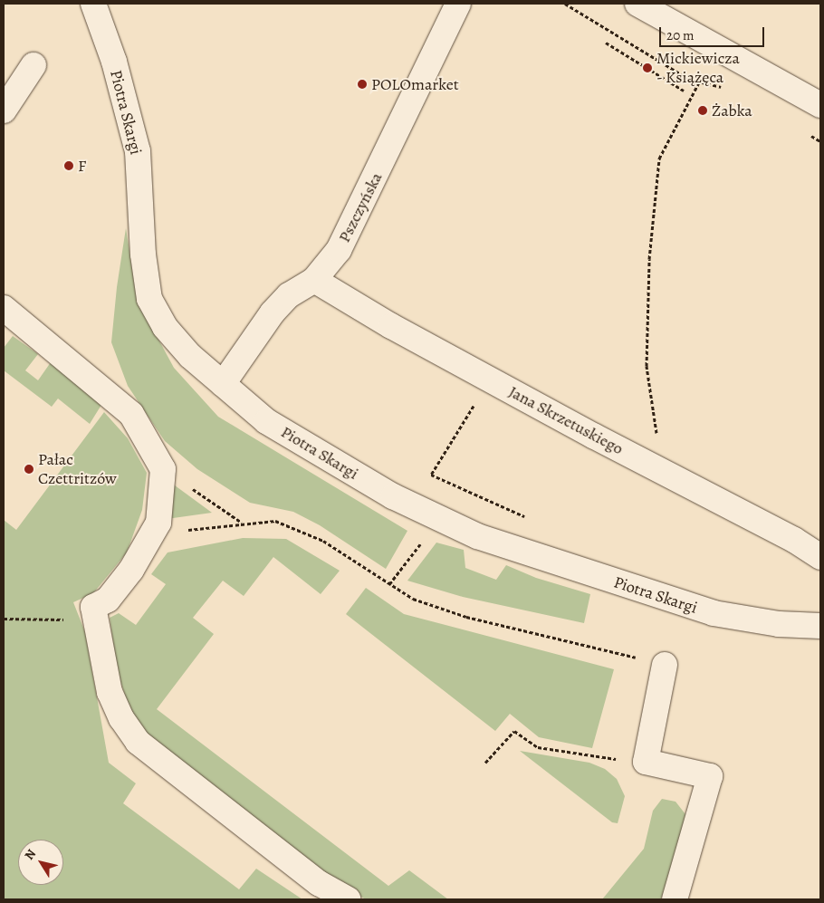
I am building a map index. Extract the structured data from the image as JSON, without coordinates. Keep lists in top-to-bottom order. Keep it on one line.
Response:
{"streets":{"street":["Piotra Skargi","Pszczyńska","Jana Skrzetuskiego"]},"crossings":[["Piotra Skargi","Pszczyńska"],["Pszczyńska","Jana Skrzetuskiego"]],"places":["Mickiewicza - Książęca","POLOmarket","Żabka","F","Pałac Czettritzów"],"scale_bar":"20 m","north":"top left"}
